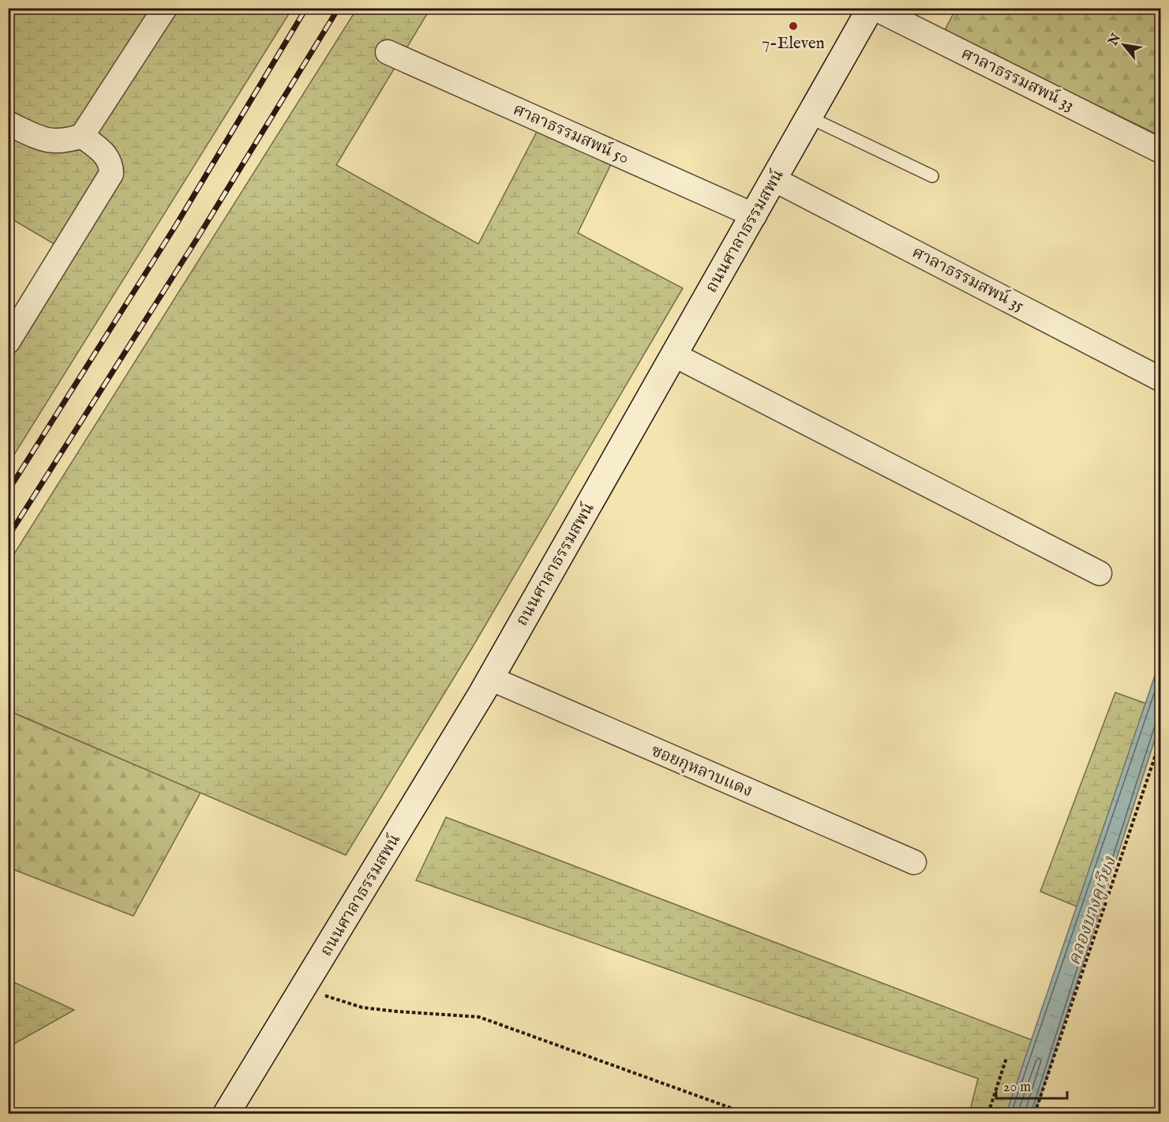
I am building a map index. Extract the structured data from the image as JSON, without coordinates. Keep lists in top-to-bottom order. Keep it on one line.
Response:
{"streets":{"street":["ศาลาธรรมสพน์ 33","ศาลาธรรมสพน์ 50","ถนนศาลาธรรมสพน์","ศาลาธรรมสพน์ 35","ซอยกุหลาบแดง"]},"crossings":[["ศาลาธรรมสพน์ 33","ถนนศาลาธรรมสพน์"],["ศาลาธรรมสพน์ 50","ถนนศาลาธรรมสพน์"],["ถนนศาลาธรรมสพน์","ศาลาธรรมสพน์ 35"],["ถนนศาลาธรรมสพน์","ซอยกุหลาบแดง"]],"water":["คลองบางคูเวียง"],"places":["7-Eleven"],"scale_bar":"20 m","north":"top left"}
